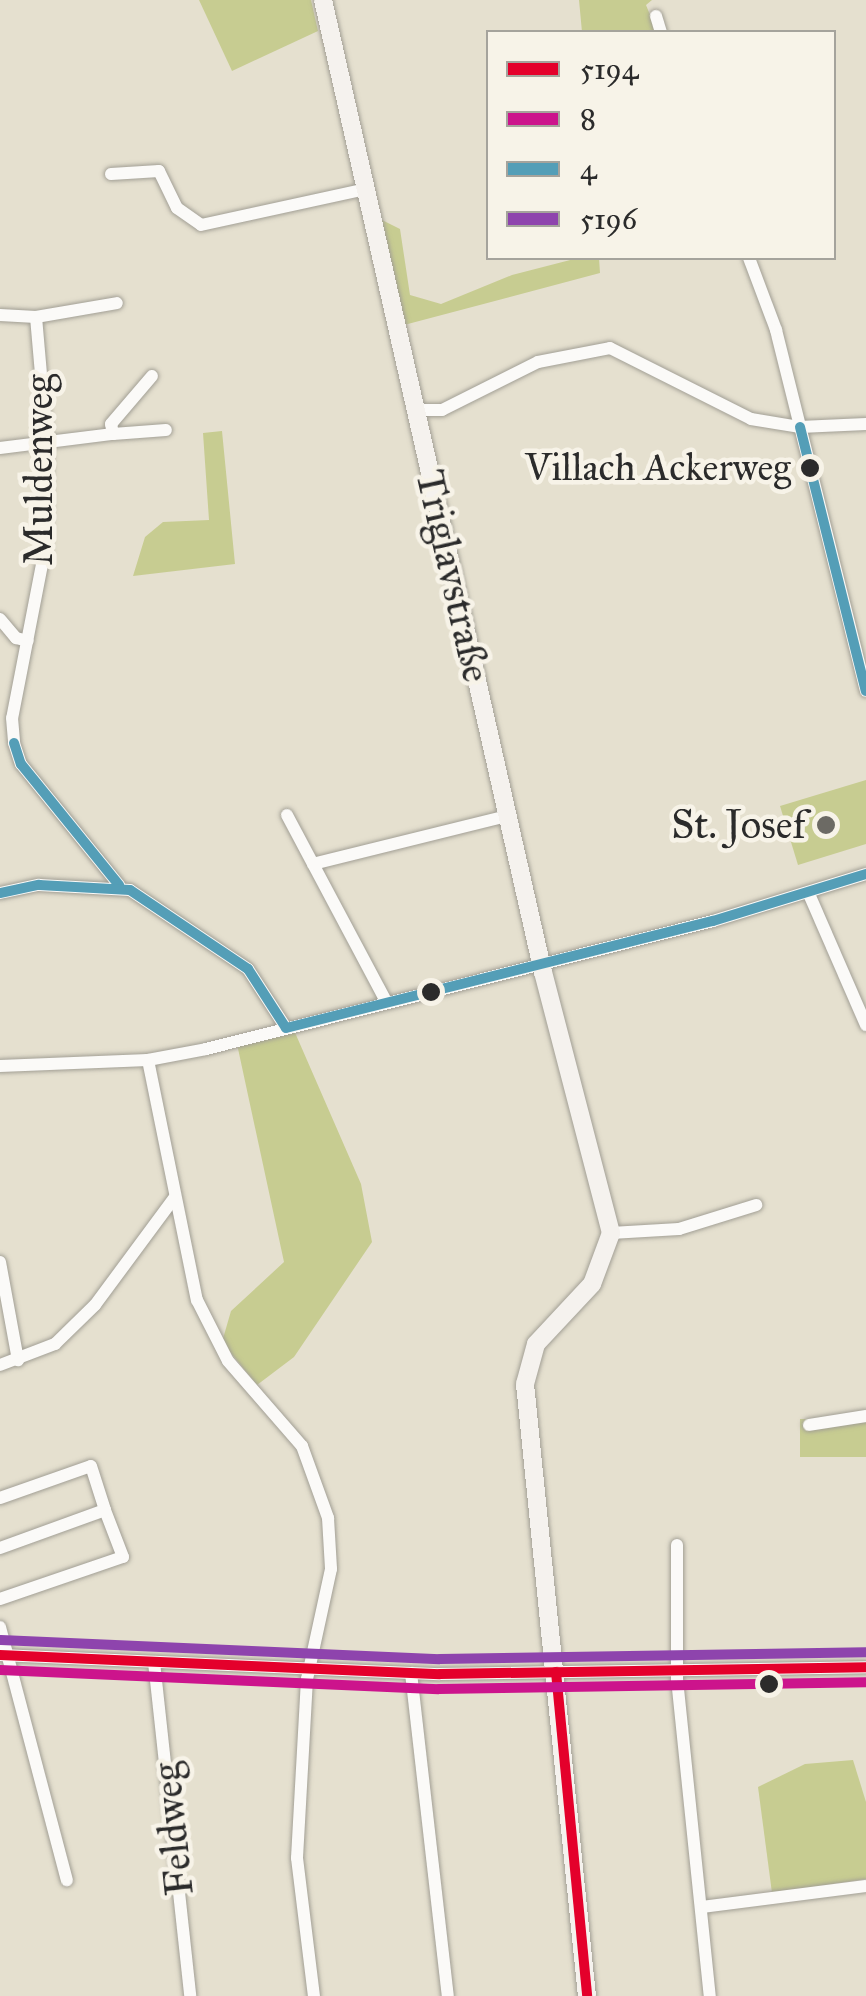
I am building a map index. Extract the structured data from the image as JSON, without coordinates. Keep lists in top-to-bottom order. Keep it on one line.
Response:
{"streets":{"street":["Muldenweg","Triglavstraße","Feldweg"]},"places":["Villach Ackerweg","St. Josef"],"lines":["transit line 4","transit line 5196","transit line 5194","transit line 8"],"legend":["5194","8","4","5196"]}
